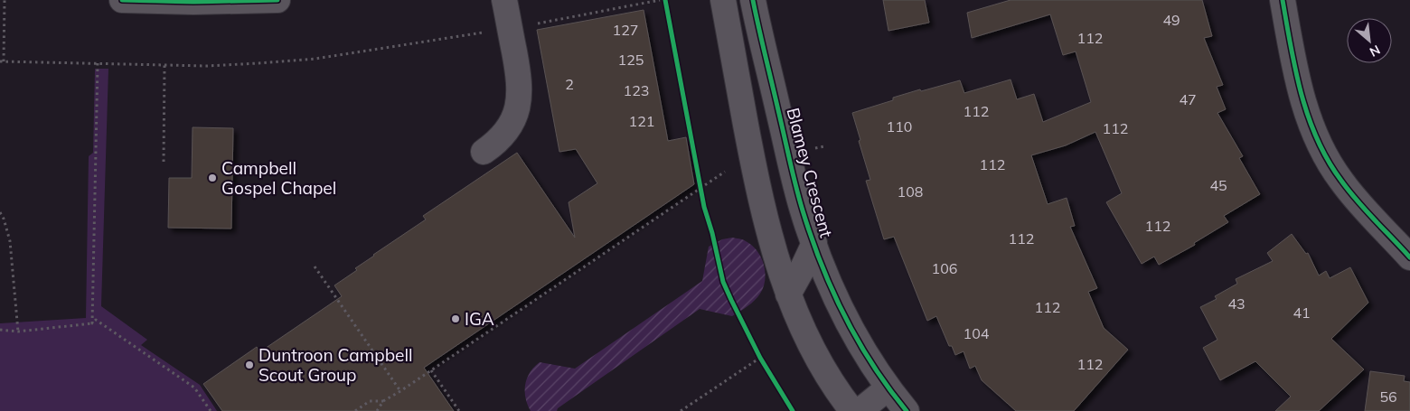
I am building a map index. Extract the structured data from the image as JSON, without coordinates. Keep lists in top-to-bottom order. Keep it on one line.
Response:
{"streets":{"street":["Blamey Crescent"]},"places":["Campbell Gospel Chapel","IGA","Duntroon Campbell Scout Group"],"house_numbers":["49","127","112","125","2","123","47","112","121","110","112","112","45","108","112","112","106","43","112","41","104","112","56"],"north":"bottom right"}
